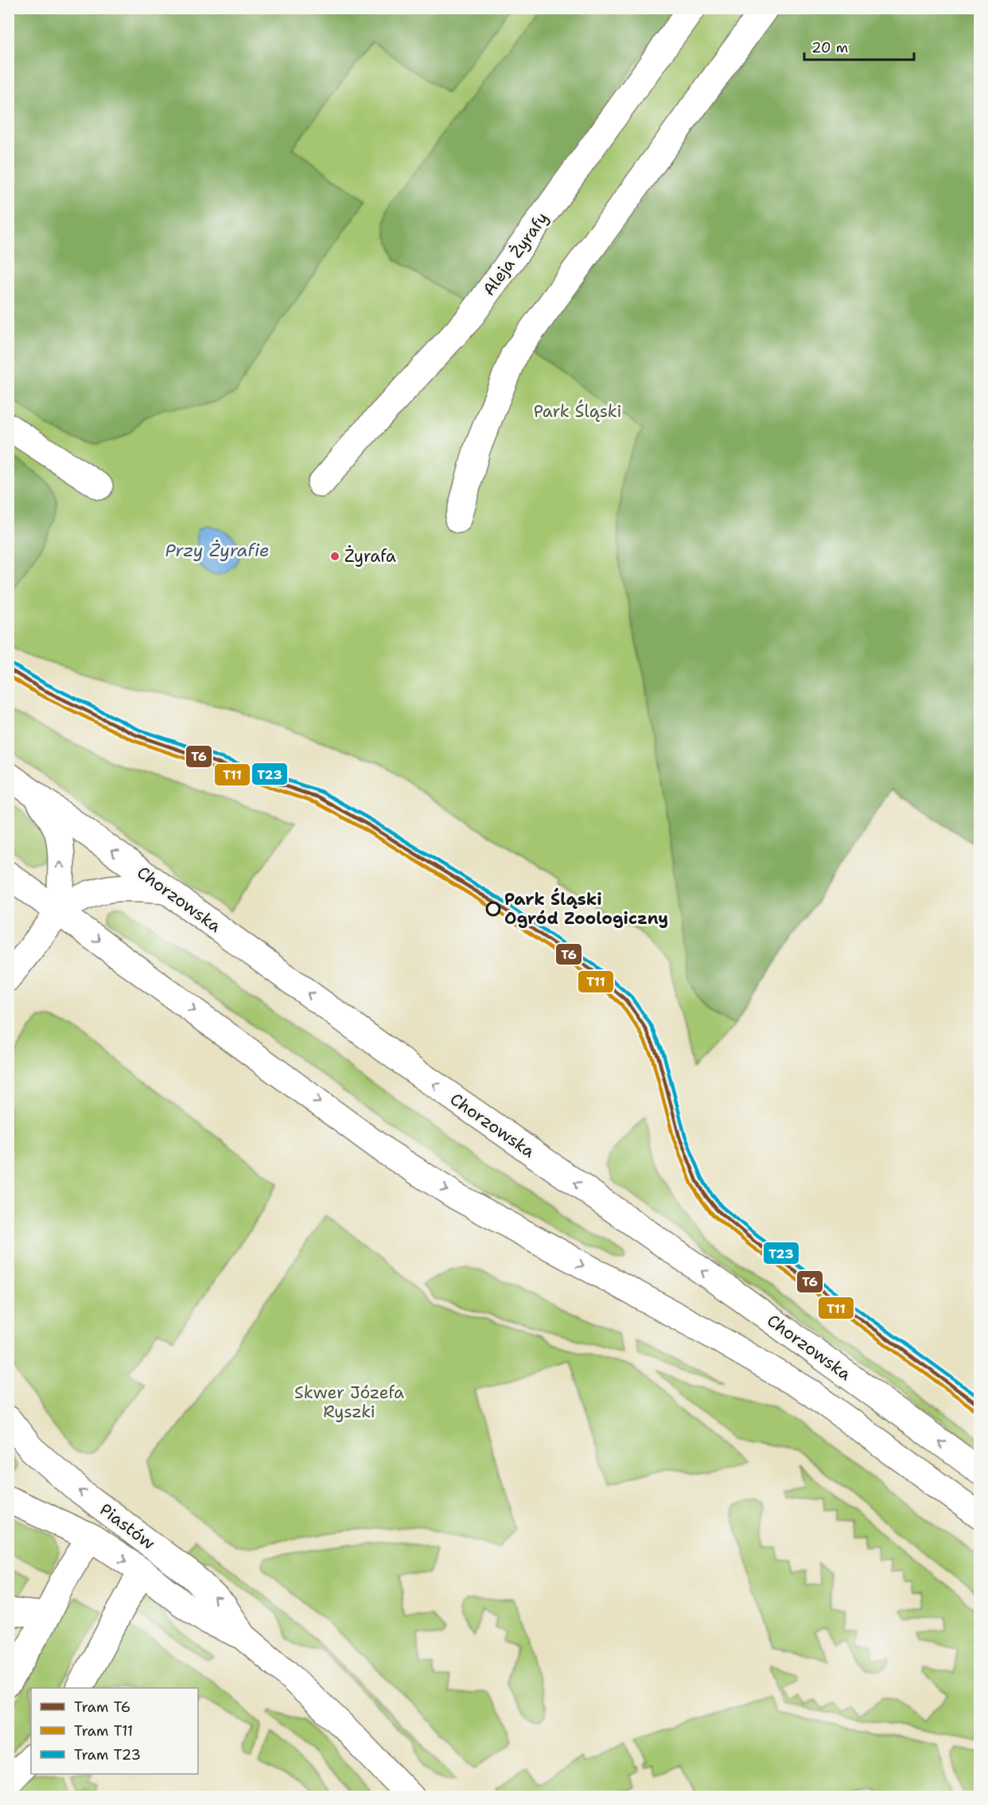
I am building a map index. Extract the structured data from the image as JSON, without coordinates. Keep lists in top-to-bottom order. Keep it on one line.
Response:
{"streets":{"street":["Aleja Żyrafy","Chorzowska","Piastów"]},"water":["Przy Żyrafie"],"parks":["Park Śląski","Skwer Józefa Ryszki"],"places":["Żyrafa","Park Śląski Ogród Zoologiczny"],"lines":["tram line T23","tram line T6","tram line T11"],"legend":["Tram T6","Tram T11","Tram T23"],"scale_bar":"20 m"}
